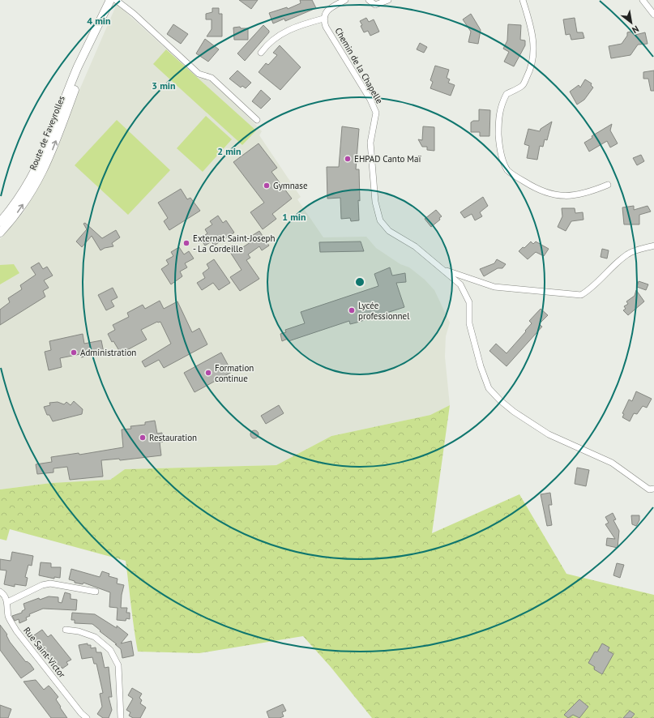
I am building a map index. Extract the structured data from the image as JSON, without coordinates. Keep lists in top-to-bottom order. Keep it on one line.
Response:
{"streets":{"main road":["Route de Faveyrolles"],"street":["Chemin de la Chapelle","Rue Saint-Victor"]},"places":["EHPAD Canto Maï","Gymnase","Externat Saint-Joseph - La Cordeille","Lycée professionnel","Administration","Formation continue","Restauration"],"north":"bottom right","rings":["4 min","3 min","2 min","1 min"]}
